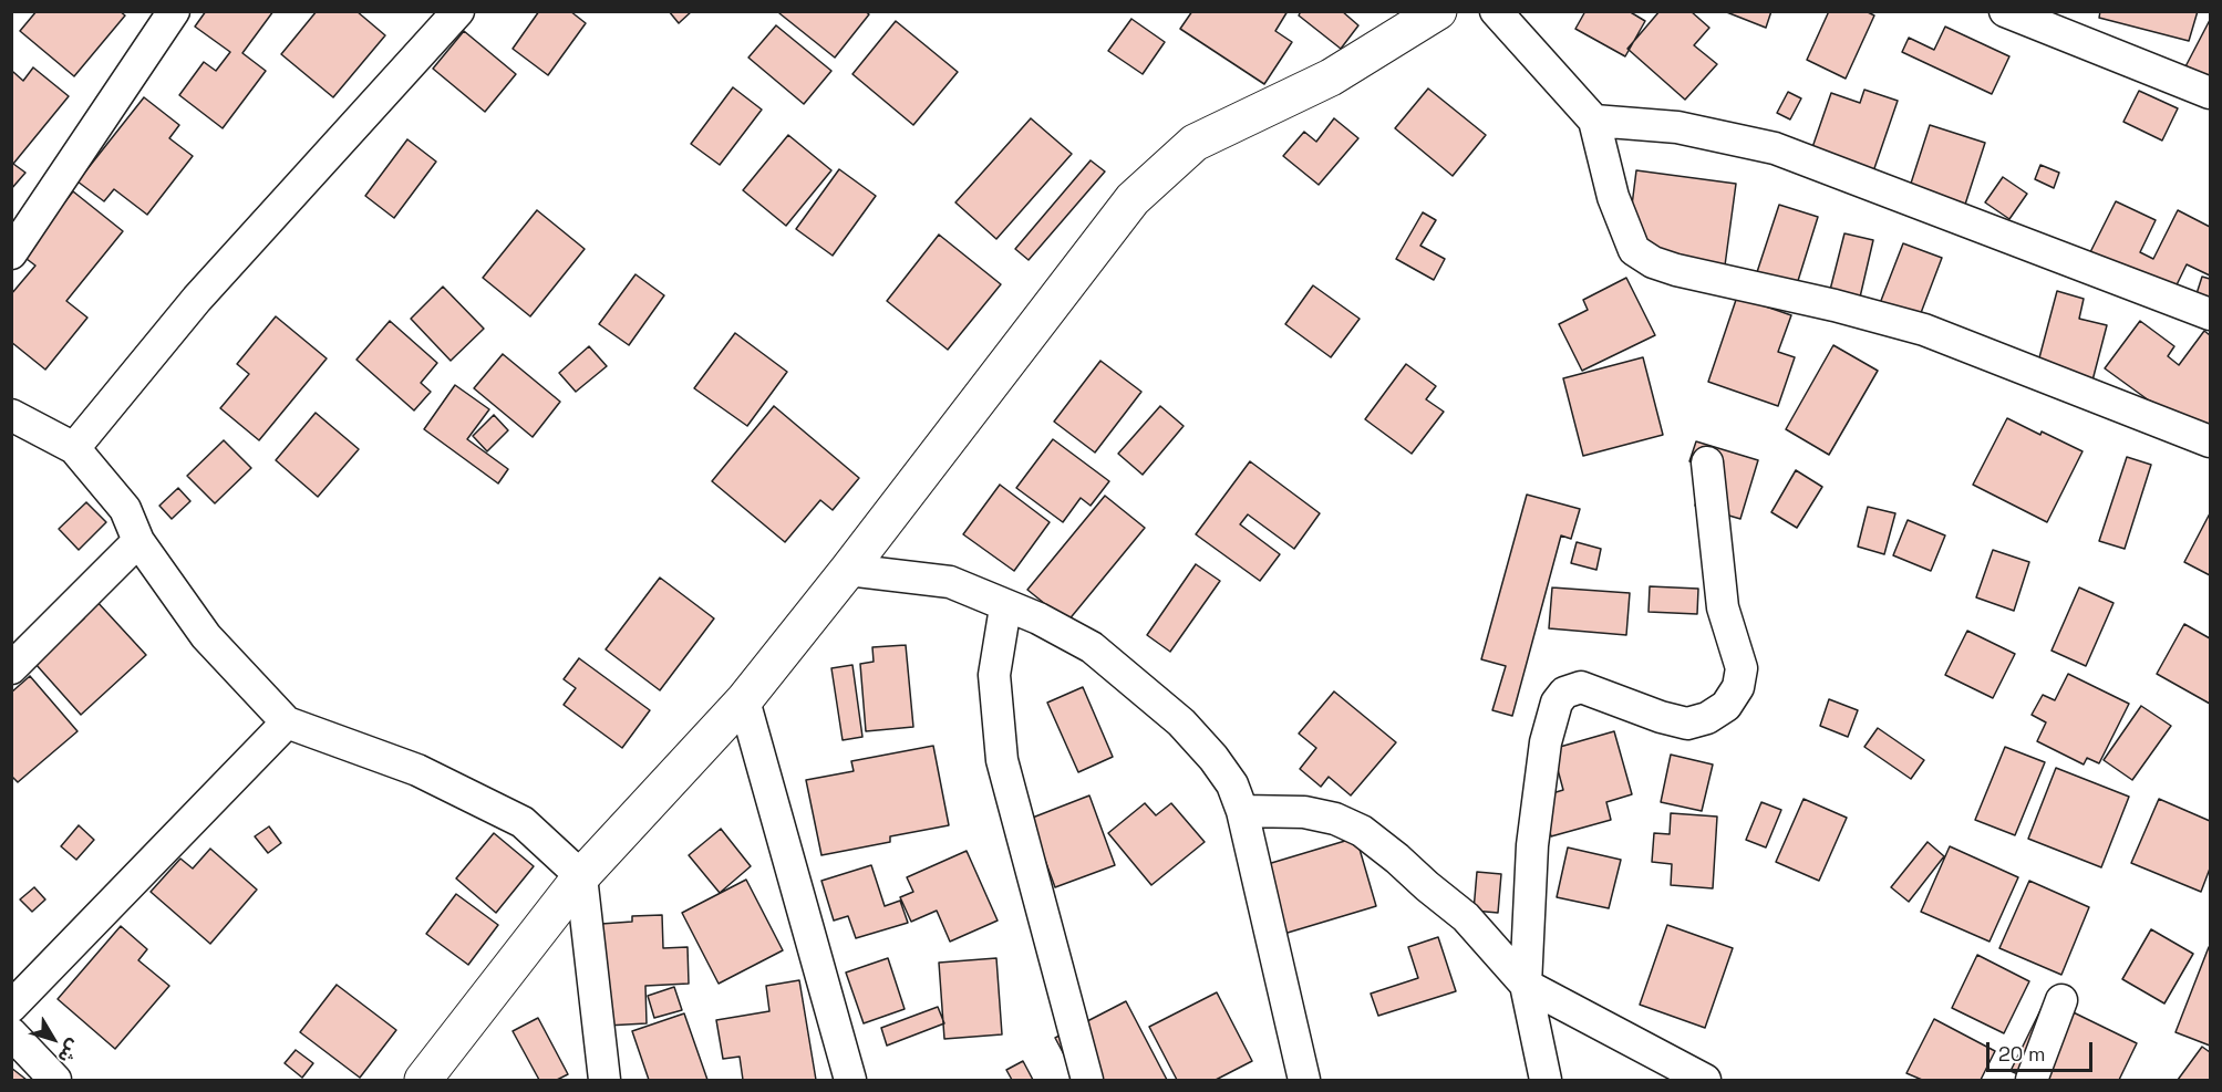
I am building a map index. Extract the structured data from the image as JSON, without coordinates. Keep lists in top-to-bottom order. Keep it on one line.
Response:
{"scale_bar":"20 m","north":"bottom right"}
